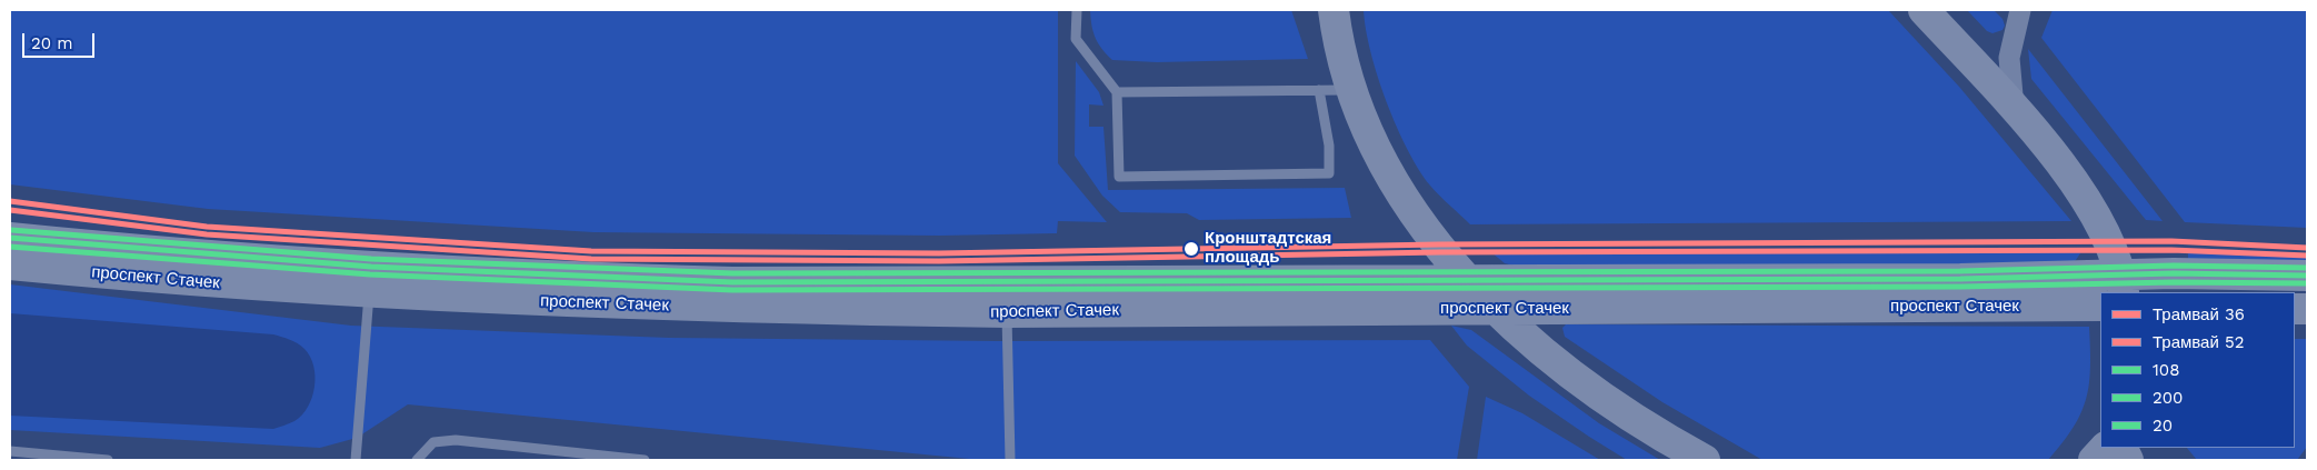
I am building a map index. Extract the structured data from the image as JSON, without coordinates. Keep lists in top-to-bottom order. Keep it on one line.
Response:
{"streets":{"main road":["проспект Стачек"]},"places":["Кронштадтская площадь"],"lines":["tram line 36","tram line 52","transit line 20","transit line 108","transit line 200"],"legend":["Трамвай 36","Трамвай 52","108","200","20"],"scale_bar":"20 m"}
